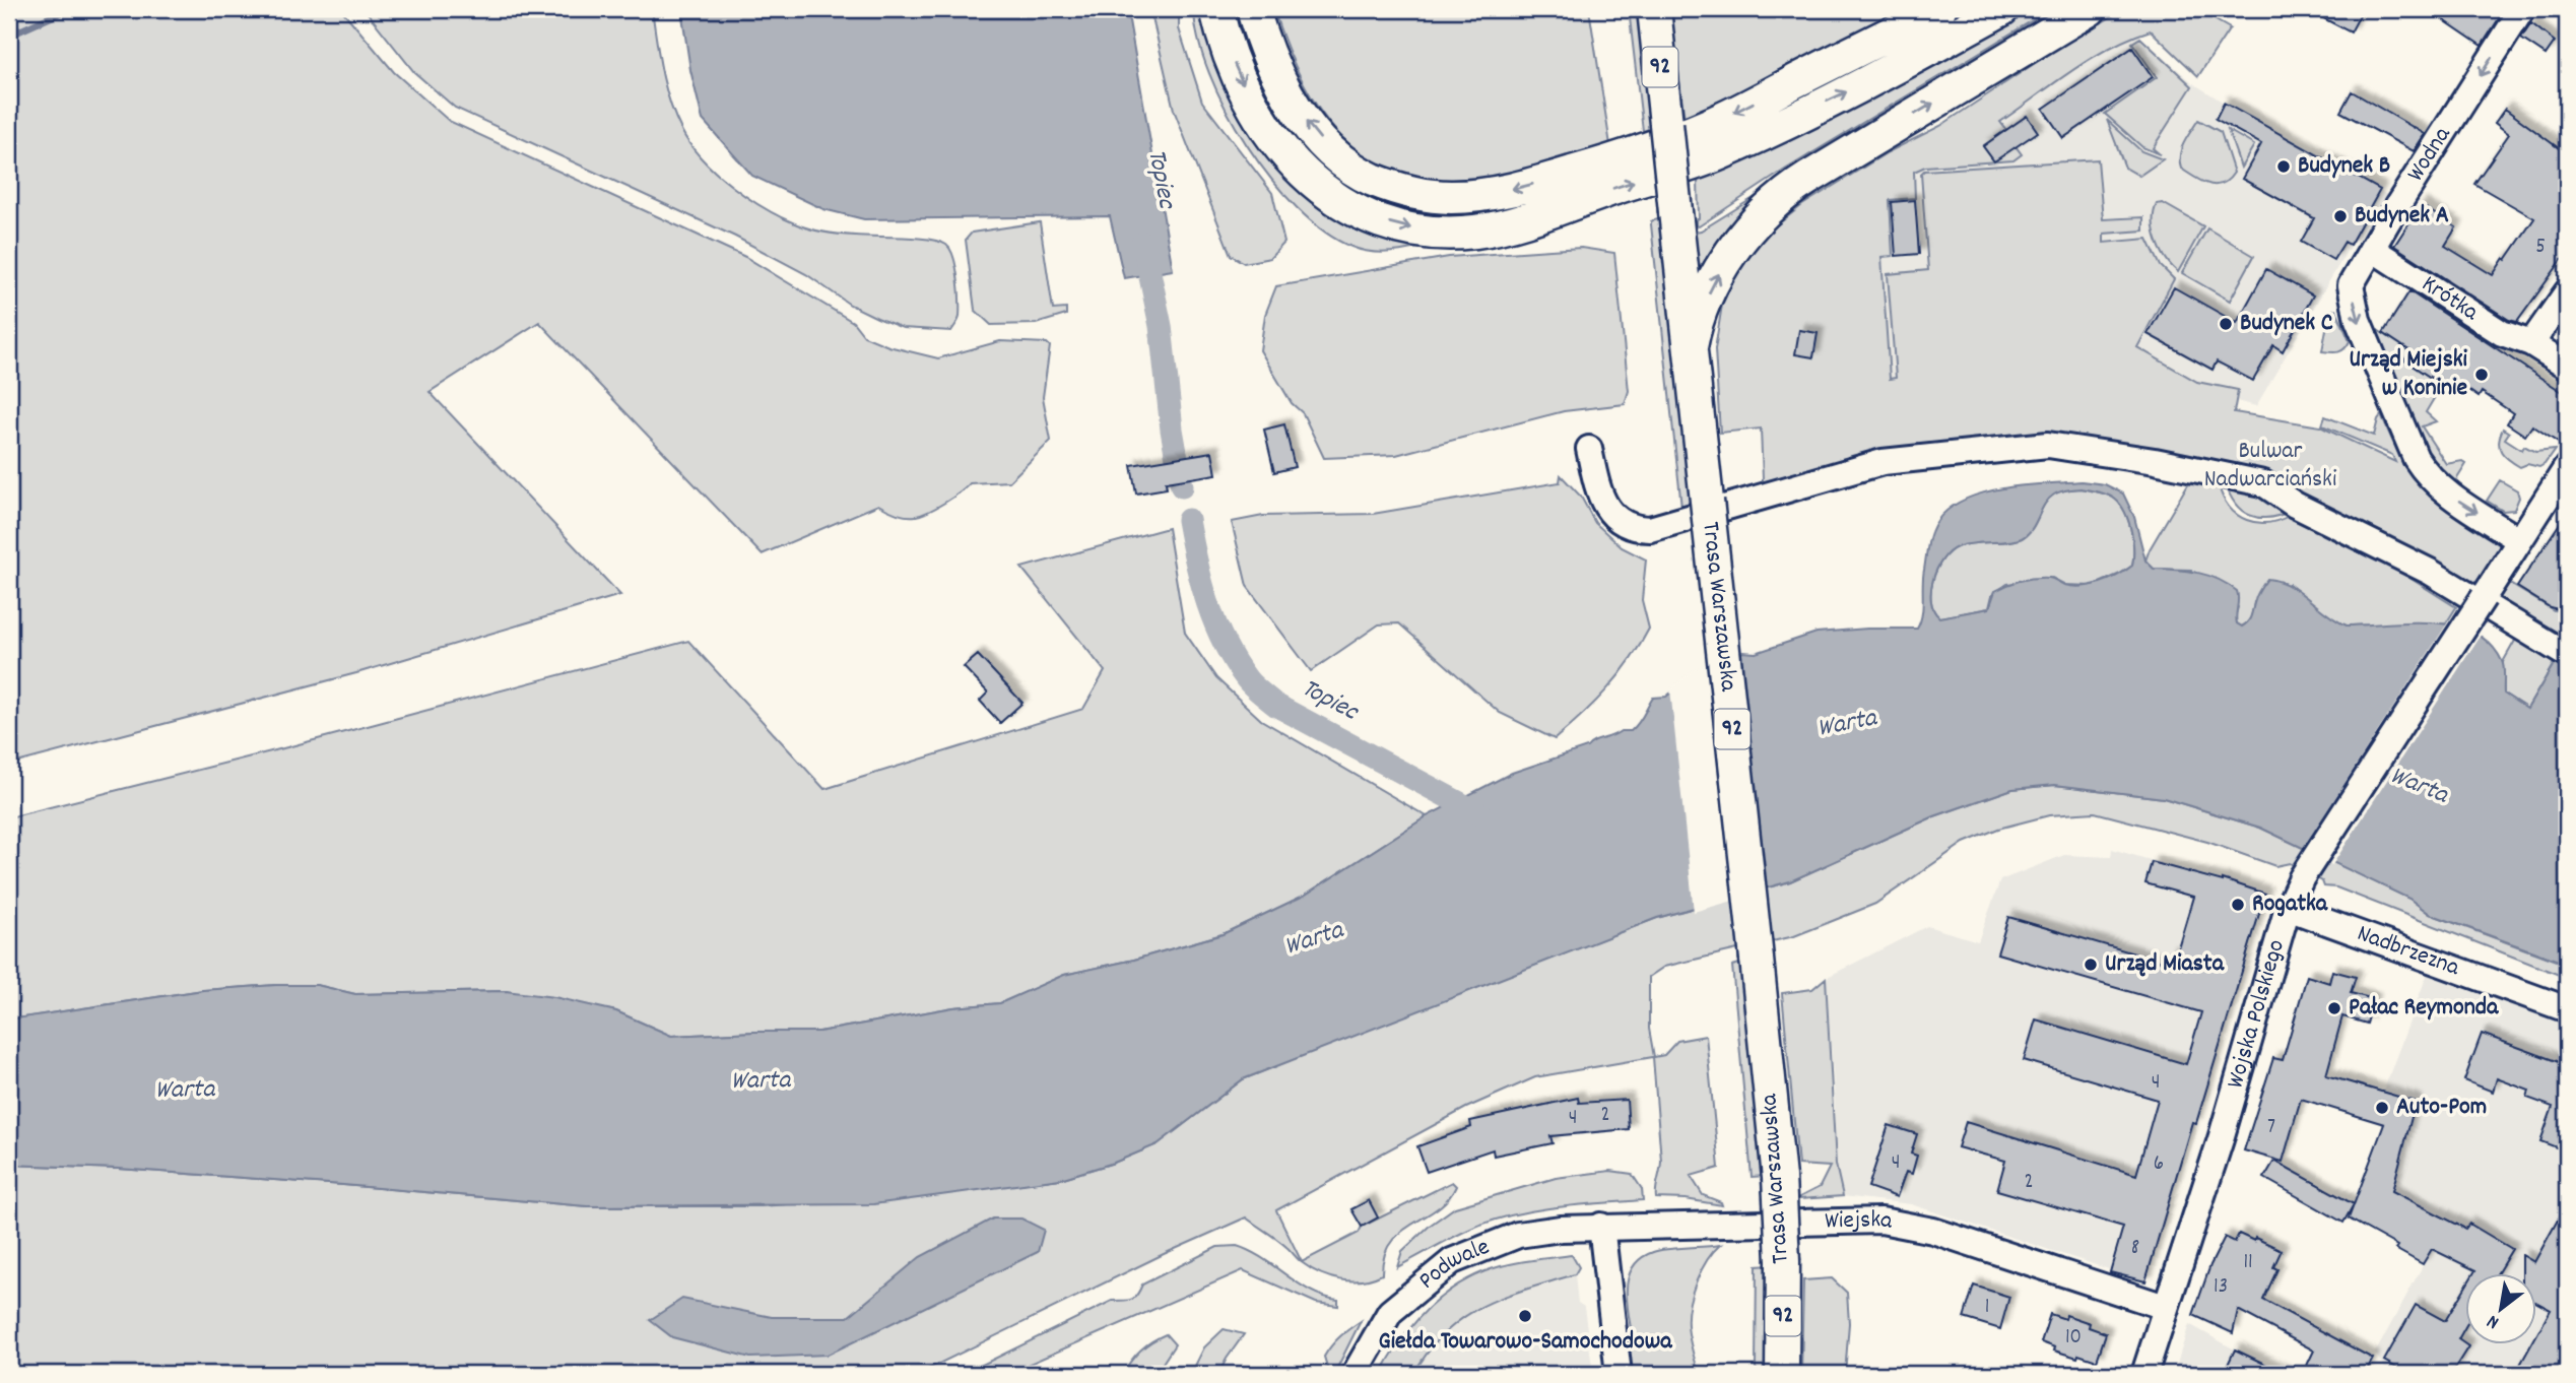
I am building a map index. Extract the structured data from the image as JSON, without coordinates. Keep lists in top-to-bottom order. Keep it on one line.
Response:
{"streets":{"main road":["92","Trasa Warszawska"],"street":["Wodna","Krótka","Nadbrzeżna","Wojska Polskiego","Wiejska","Podwale"]},"crossings":[["Wodna","Krótka"],["Wodna","Wojska Polskiego"],["Nadbrzeżna","Wojska Polskiego"],["Wojska Polskiego","Wiejska"],["Wiejska","Podwale"]],"one_way":["Wodna"],"water":["Topiec","Warta"],"parks":["Bulwar Nadwarciański"],"places":["Budynek B","Budynek A","Budynek C","Urząd Miejski w Koninie","Rogatka","Urząd Miasta","Pałac Reymonda","Auto-Pom","Giełda Towarowo-Samochodowa"],"house_numbers":["5","4","2","4","7","4","6","2","8","11","13","1","10"],"north":"bottom left"}
